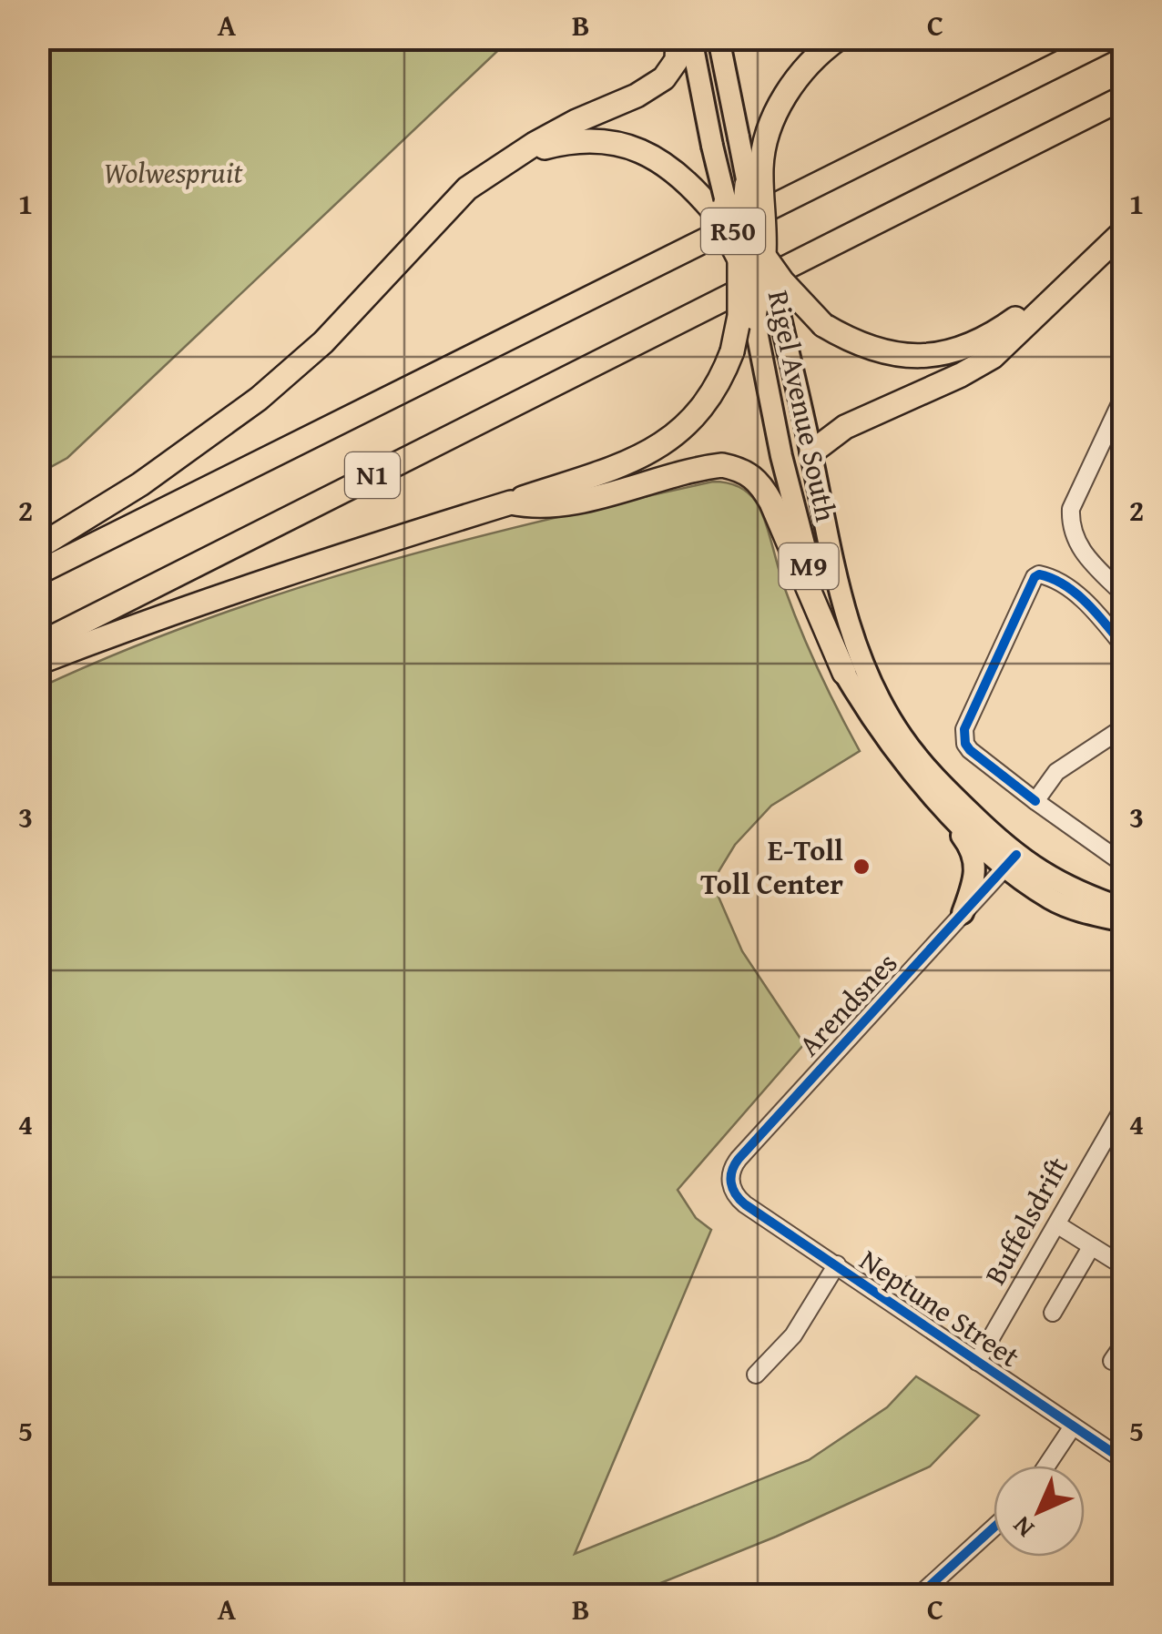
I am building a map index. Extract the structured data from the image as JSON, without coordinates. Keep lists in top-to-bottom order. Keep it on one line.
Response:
{"streets":{"highway":["N1"],"main road":["R50","Rigel Avenue South","M9"],"street":["Arendsnes","Buffelsdrift","Neptune Street"]},"crossings":[["Rigel Avenue South","Arendsnes"],["Arendsnes","Neptune Street"],["Buffelsdrift","Neptune Street"]],"parks":["Wolwespruit"],"places":["E-Toll Toll Center"],"north":"bottom left","grid":{"columns":["A","B","C"],"rows":["1","2","3","4","5"]}}
